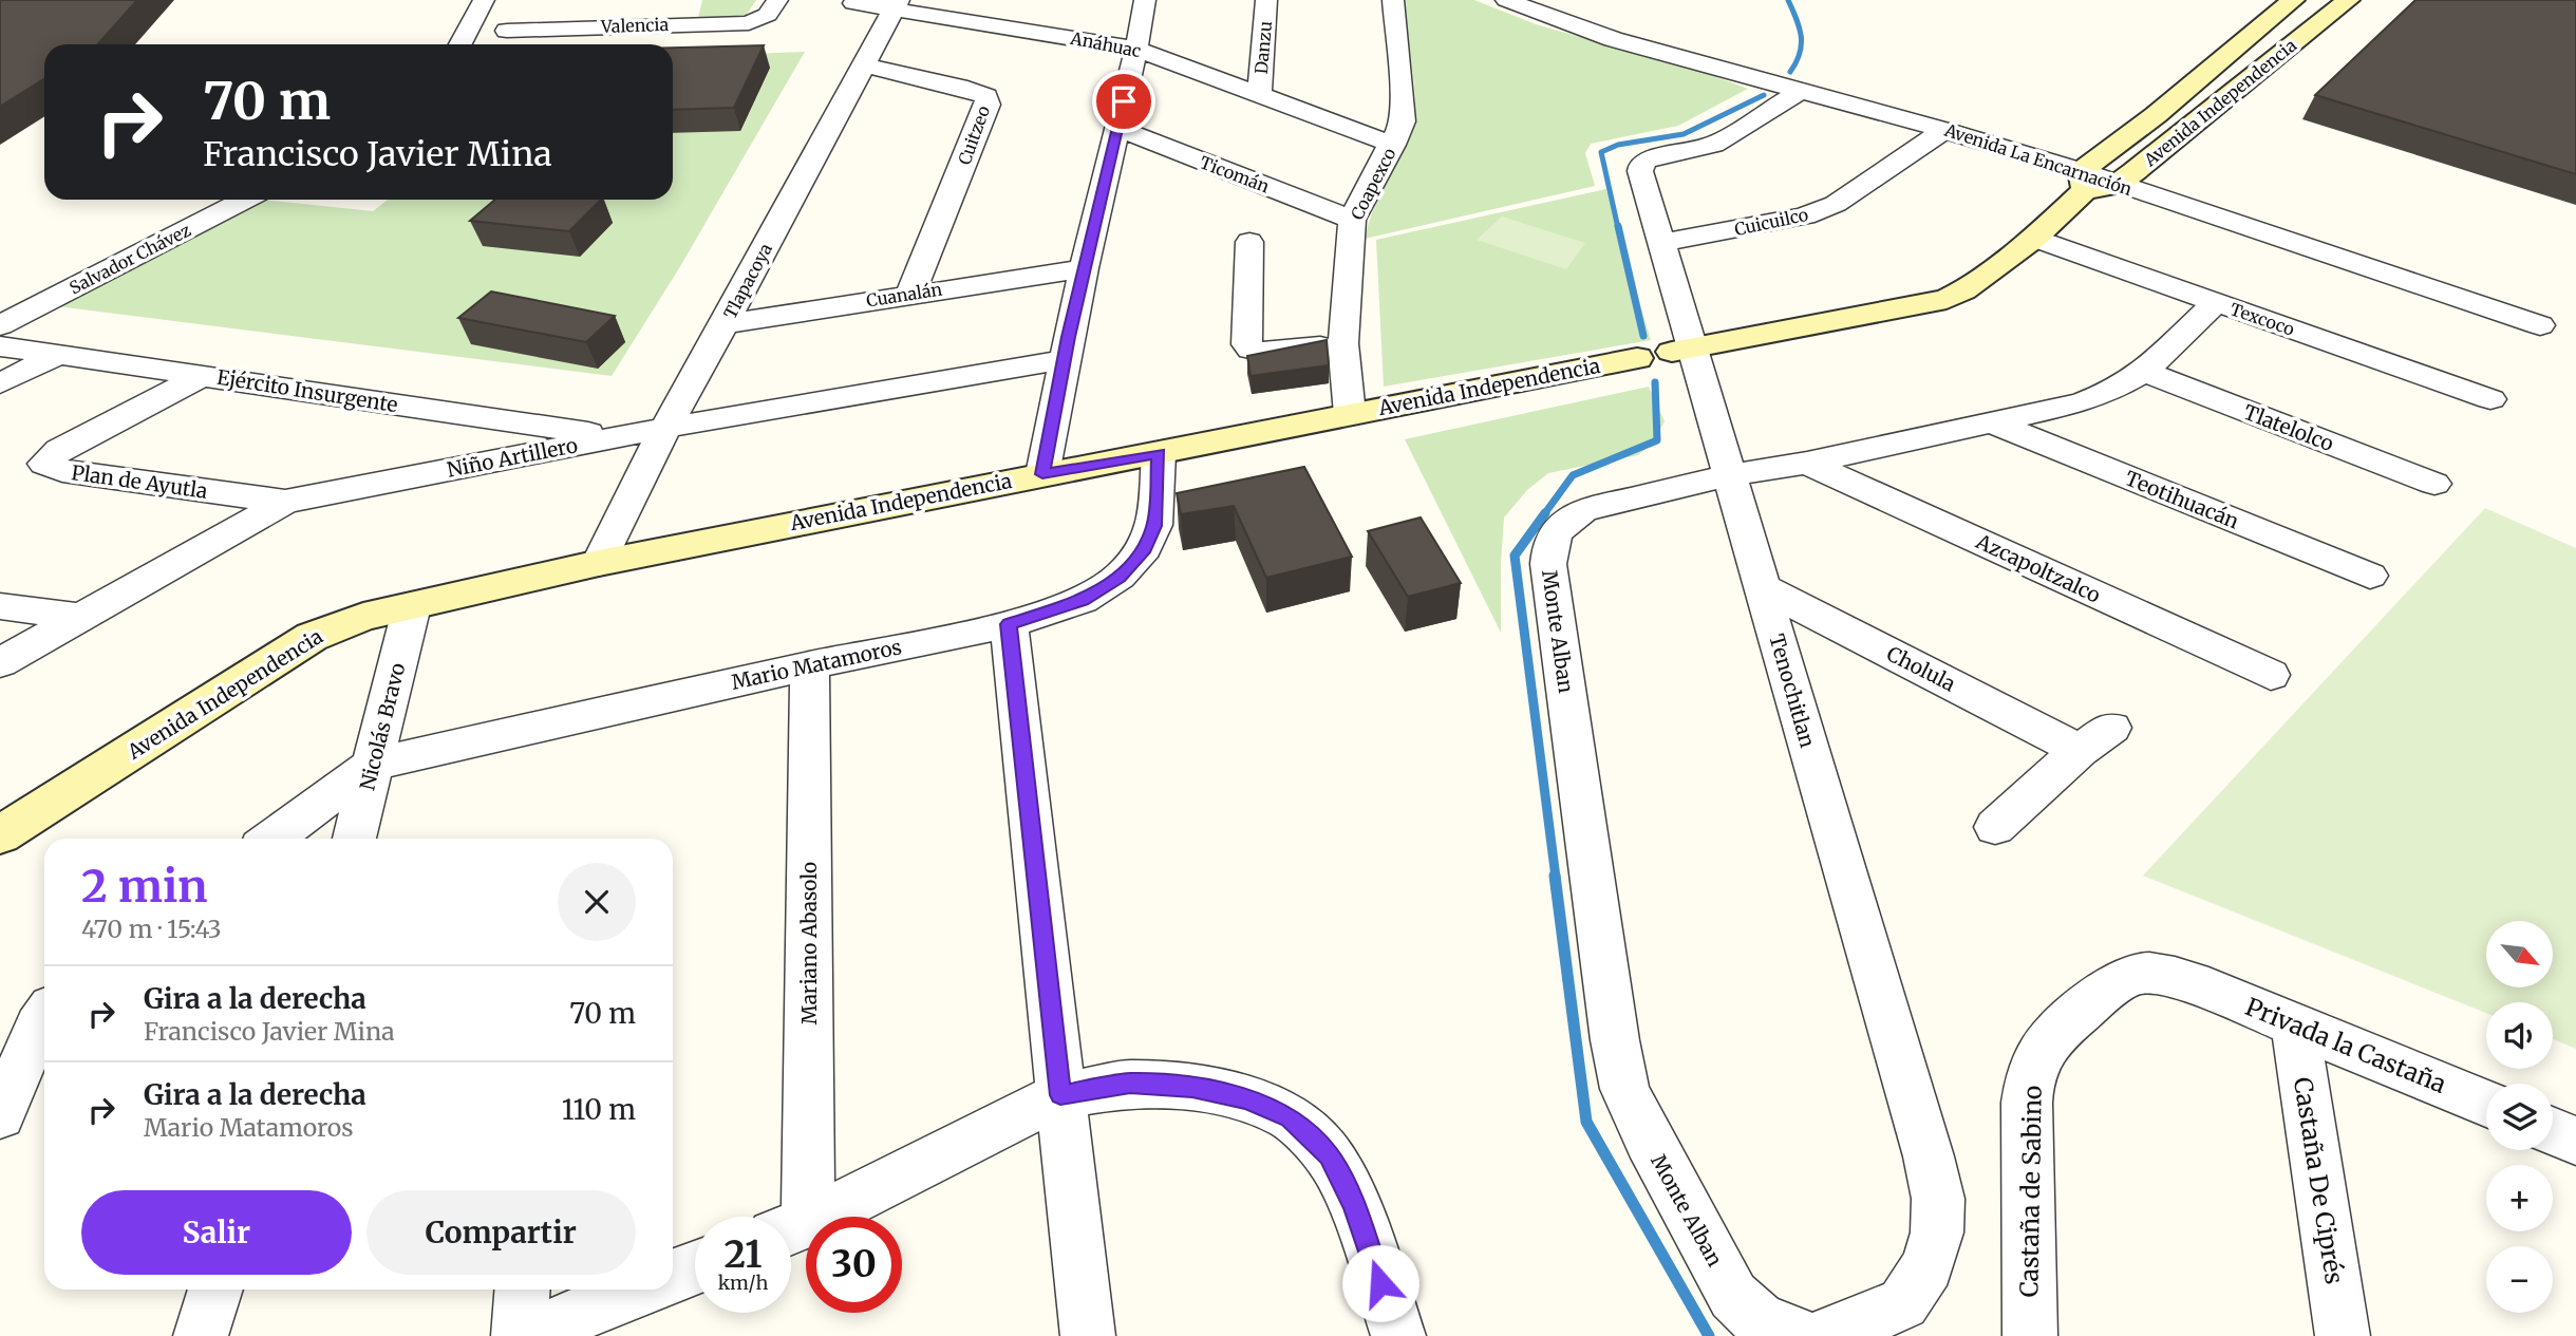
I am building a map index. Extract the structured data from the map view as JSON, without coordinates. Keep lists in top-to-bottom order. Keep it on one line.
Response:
{"streets":{"street":["Valencia","Anáhuac","Danzu","Avenida Independencia","Cuitzeo","Avenida La Encarnación","Ticomán","Coapexco","Cuicuilco","Salvador Chávez","Tlapacoya","Cuanalán","Texcoco","Ejército Insurgente","Tlatelolco","Niño Artillero","Plan de Ayutla","Teotihuacán","Azcapoltzalco","Monte Alban","Mario Matamoros","Cholula","Tenochitlan","Nicolás Bravo","Mariano Abasolo","Privada la Castaña","Castaña De Ciprés","Castaña de Sabino"]},"crossings":[["Anáhuac","Danzu"],["Anáhuac","Coapexco"],["Anáhuac","Tlapacoya"],["Avenida Independencia","Avenida La Encarnación"],["Avenida Independencia","Coapexco"],["Avenida Independencia","Tlapacoya"],["Avenida Independencia","Texcoco"],["Avenida Independencia","Mario Matamoros"],["Avenida Independencia","Tenochitlan"],["Avenida Independencia","Nicolás Bravo"],["Cuitzeo","Tlapacoya"],["Cuitzeo","Cuanalán"],["Avenida La Encarnación","Cuicuilco"],["Avenida La Encarnación","Tenochitlan"],["Ticomán","Coapexco"],["Cuicuilco","Tenochitlan"],["Tlapacoya","Cuanalán"],["Tlapacoya","Niño Artillero"],["Texcoco","Monte Alban"],["Ejército Insurgente","Niño Artillero"],["Ejército Insurgente","Plan de Ayutla"],["Tlatelolco","Monte Alban"],["Niño Artillero","Plan de Ayutla"],["Teotihuacán","Monte Alban"],["Azcapoltzalco","Monte Alban"],["Monte Alban","Tenochitlan"],["Mario Matamoros","Nicolás Bravo"],["Mario Matamoros","Mariano Abasolo"],["Cholula","Tenochitlan"],["Privada la Castaña","Castaña De Ciprés"],["Privada la Castaña","Castaña de Sabino"]],"north":"bottom right","page":{"turn":["70 m","Francisco Javier Mina"],"heading":["2 min","470 m · 15:43"],"map_buttons":["+","−"],"list":[{"name":"Gira a la derecha","note":"Francisco Javier Mina","value":"70 m"},{"name":"Gira a la derecha","note":"Mario Matamoros","value":"110 m"}],"buttons":["Salir","Compartir"],"speed":"21 km/h","limit":"30"}}
